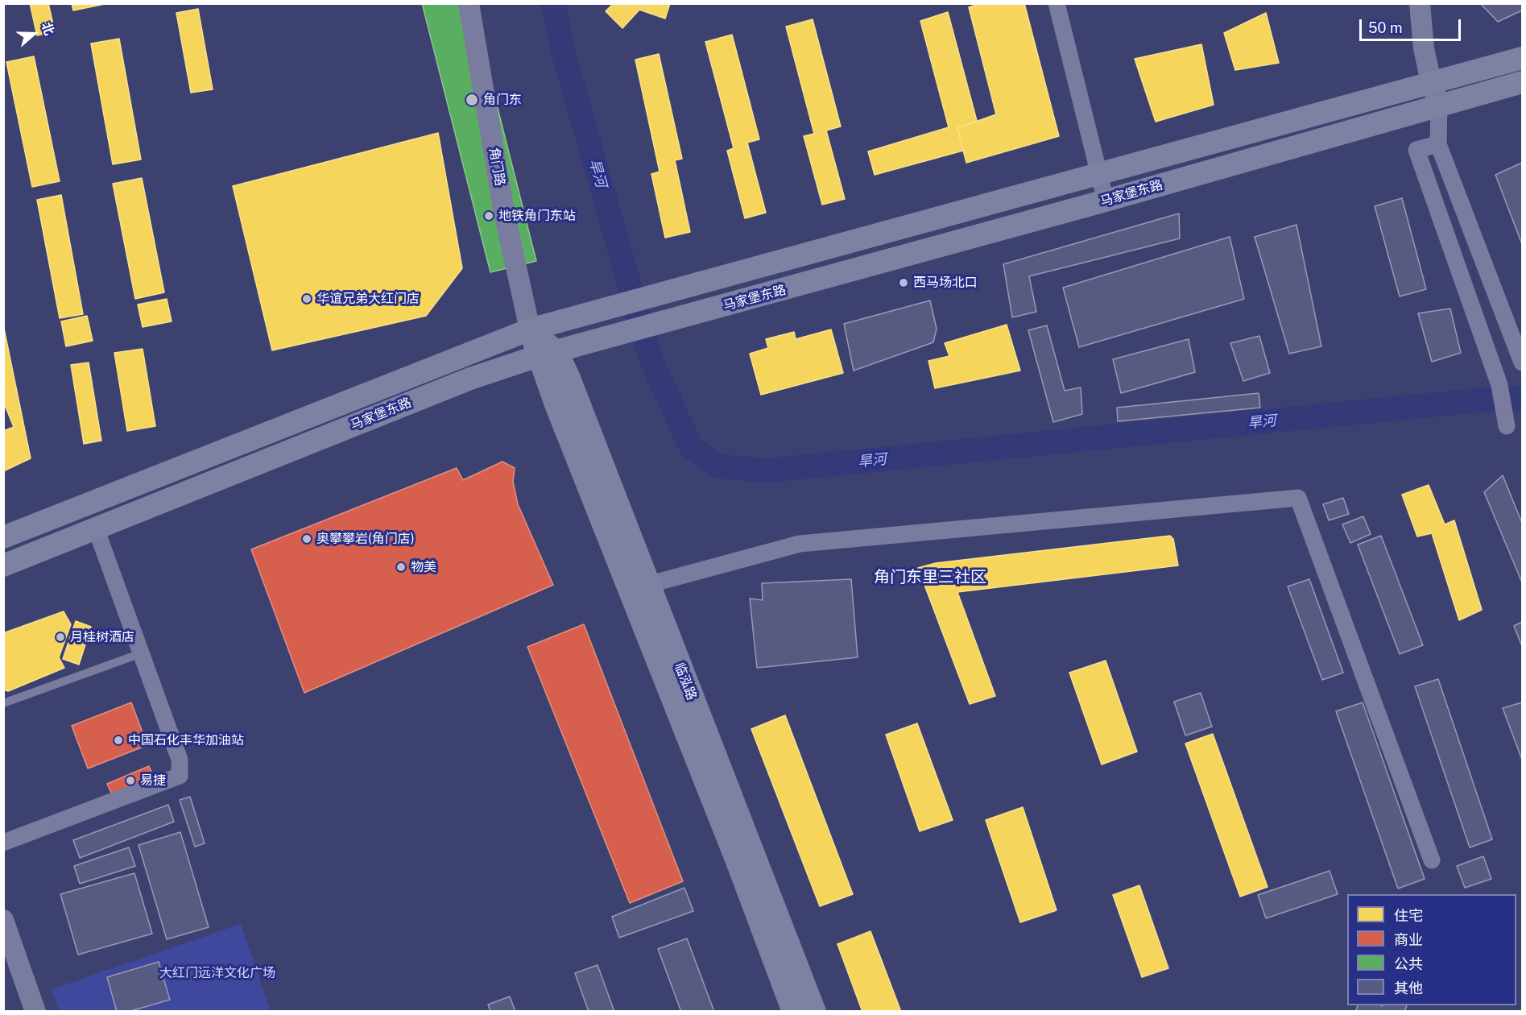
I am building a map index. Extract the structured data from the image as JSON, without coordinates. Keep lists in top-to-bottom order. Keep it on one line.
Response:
{"streets":{"main road":["马家堡东路","临泓路"],"street":["角门路"]},"crossings":[["角门路","马家堡东路"],["马家堡东路","临泓路"]],"districts":["角门东里三社区"],"water":["旱河"],"parks":["大红门远洋文化广场"],"places":["角门东","地铁角门东站","西马场北口","华谊兄弟大红门店","奥攀攀岩(角门店)","物美","月桂树酒店","中国石化丰华加油站","易捷"],"legend":["住宅","商业","公共","其他"],"scale_bar":"50 m","north":"right"}
